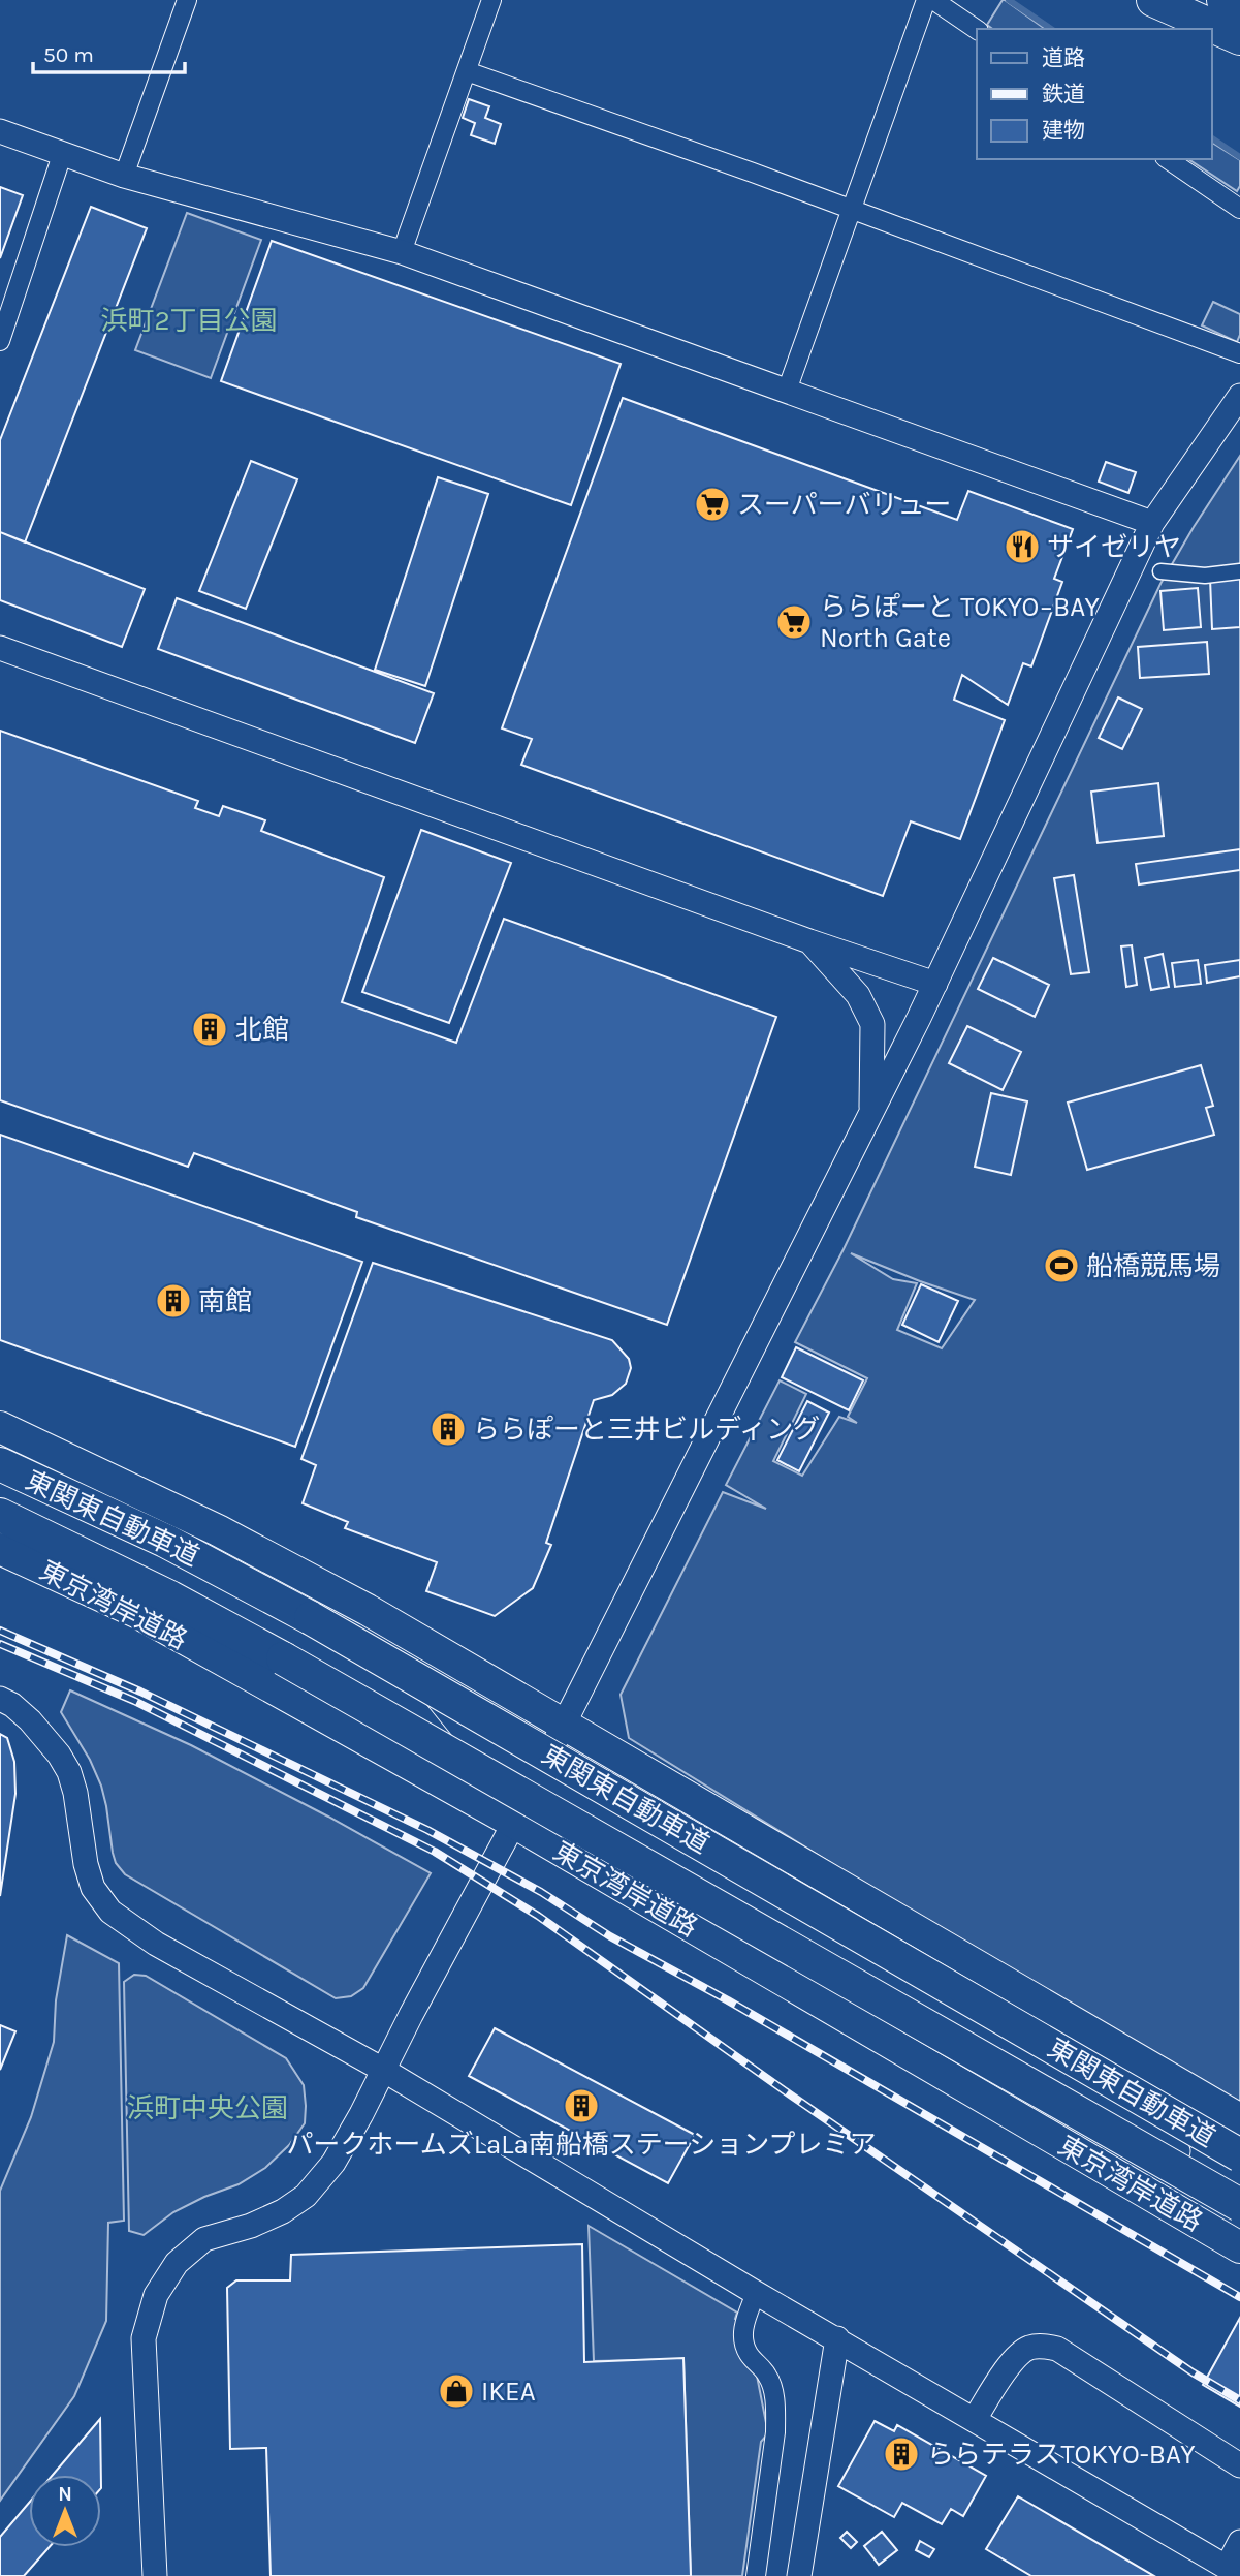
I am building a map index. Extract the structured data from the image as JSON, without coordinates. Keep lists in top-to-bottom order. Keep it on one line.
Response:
{"streets":{"highway":["東関東自動車道","東京湾岸道路"]},"parks":["浜町2丁目公園","浜町中央公園"],"places":{"supermarket":["スーパーバリュー","ららぽーと TOKYO−BAY North Gate"],"restaurant":["サイゼリヤ"],"building":["北館","南館","ららぽーと三井ビルディング","パークホームズLaLa南船橋ステーションプレミア","ららテラスTOKYO-BAY"],"sports":["船橋競馬場"],"shop":["IKEA"]},"legend":["道路","鉄道","建物"],"scale_bar":"50 m","north":"top"}
